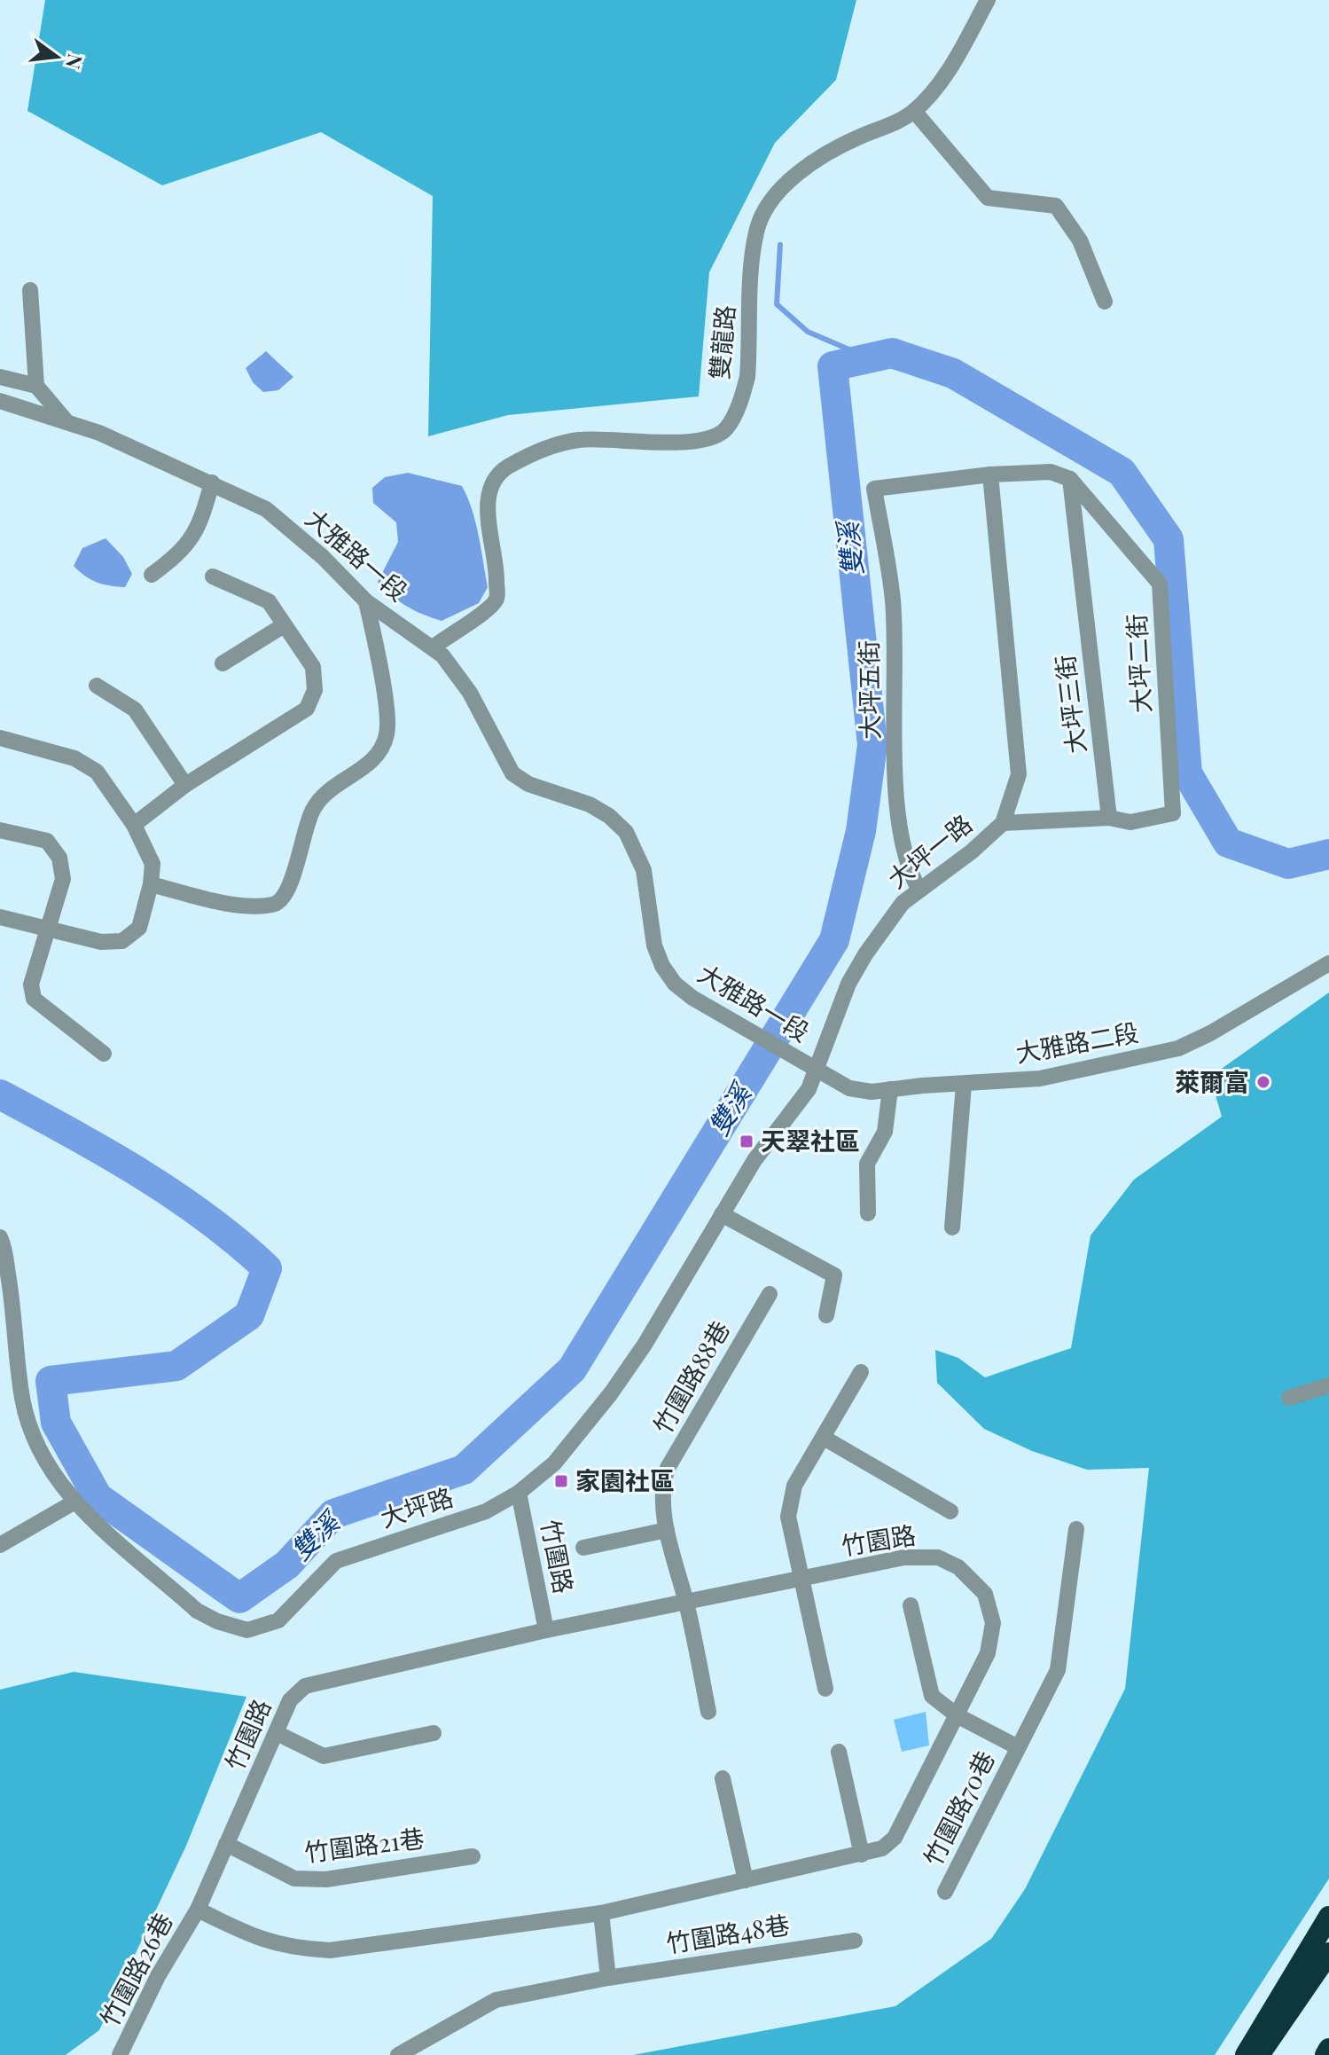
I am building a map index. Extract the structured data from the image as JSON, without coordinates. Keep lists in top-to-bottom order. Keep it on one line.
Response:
{"streets":{"street":["雙龍路","大雅路一段","大坪二街","大坪五街","大坪三街","大坪一路","大雅路二段","竹圍路88巷","大坪路","竹園路","竹圍路","竹圍路70巷","竹圍路21巷","竹圍路48巷","竹圍路26巷"]},"crossings":[["雙龍路","大雅路一段"],["大雅路一段","大坪一路"],["大雅路一段","大雅路二段"],["大雅路一段","大坪路"],["大坪二街","大坪三街"],["大坪五街","大坪一路"],["大坪一路","大雅路二段"],["大坪一路","大坪路"],["大雅路二段","大坪路"],["竹圍路88巷","竹園路"],["大坪路","竹圍路"],["竹園路","竹圍路"],["竹園路","竹圍路70巷"],["竹園路","竹圍路21巷"],["竹園路","竹圍路26巷"]],"water":["雙溪"],"places":{"other":["萊爾富"],"transit":["天翠社區","家園社區"]},"north":"right"}
